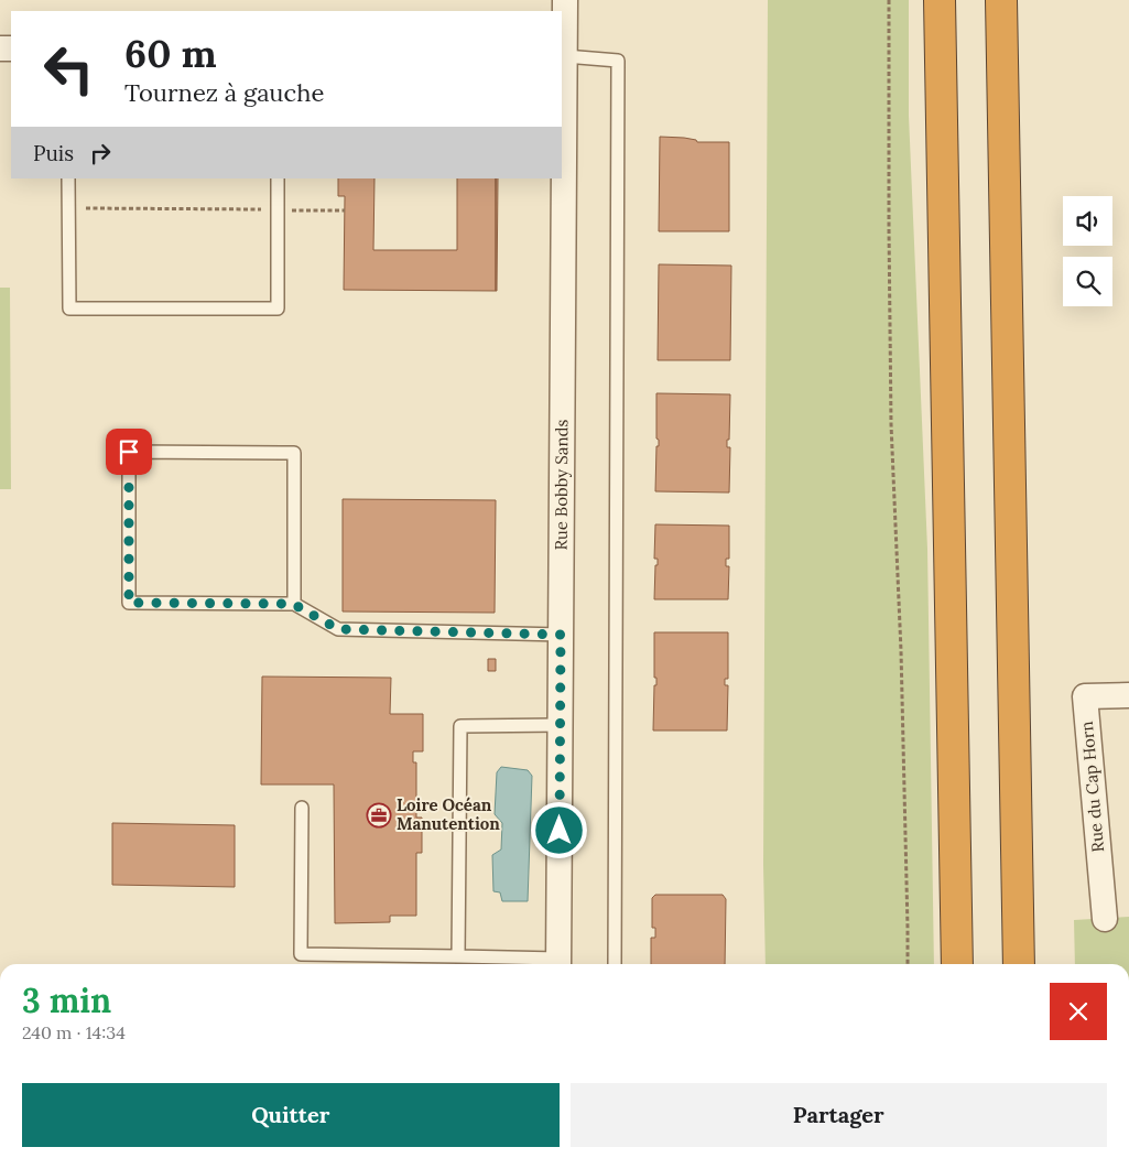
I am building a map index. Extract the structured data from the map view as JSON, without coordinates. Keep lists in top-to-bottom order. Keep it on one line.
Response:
{"streets":{"street":["Rue Bobby Sands","Rue du Cap Horn"]},"places":{"office":["Loire Océan Manutention"]},"page":{"turn":["60 m","Tournez à gauche"],"then":"Puis","heading":["3 min","240 m · 14:34"],"buttons":["Quitter","Partager"]}}
